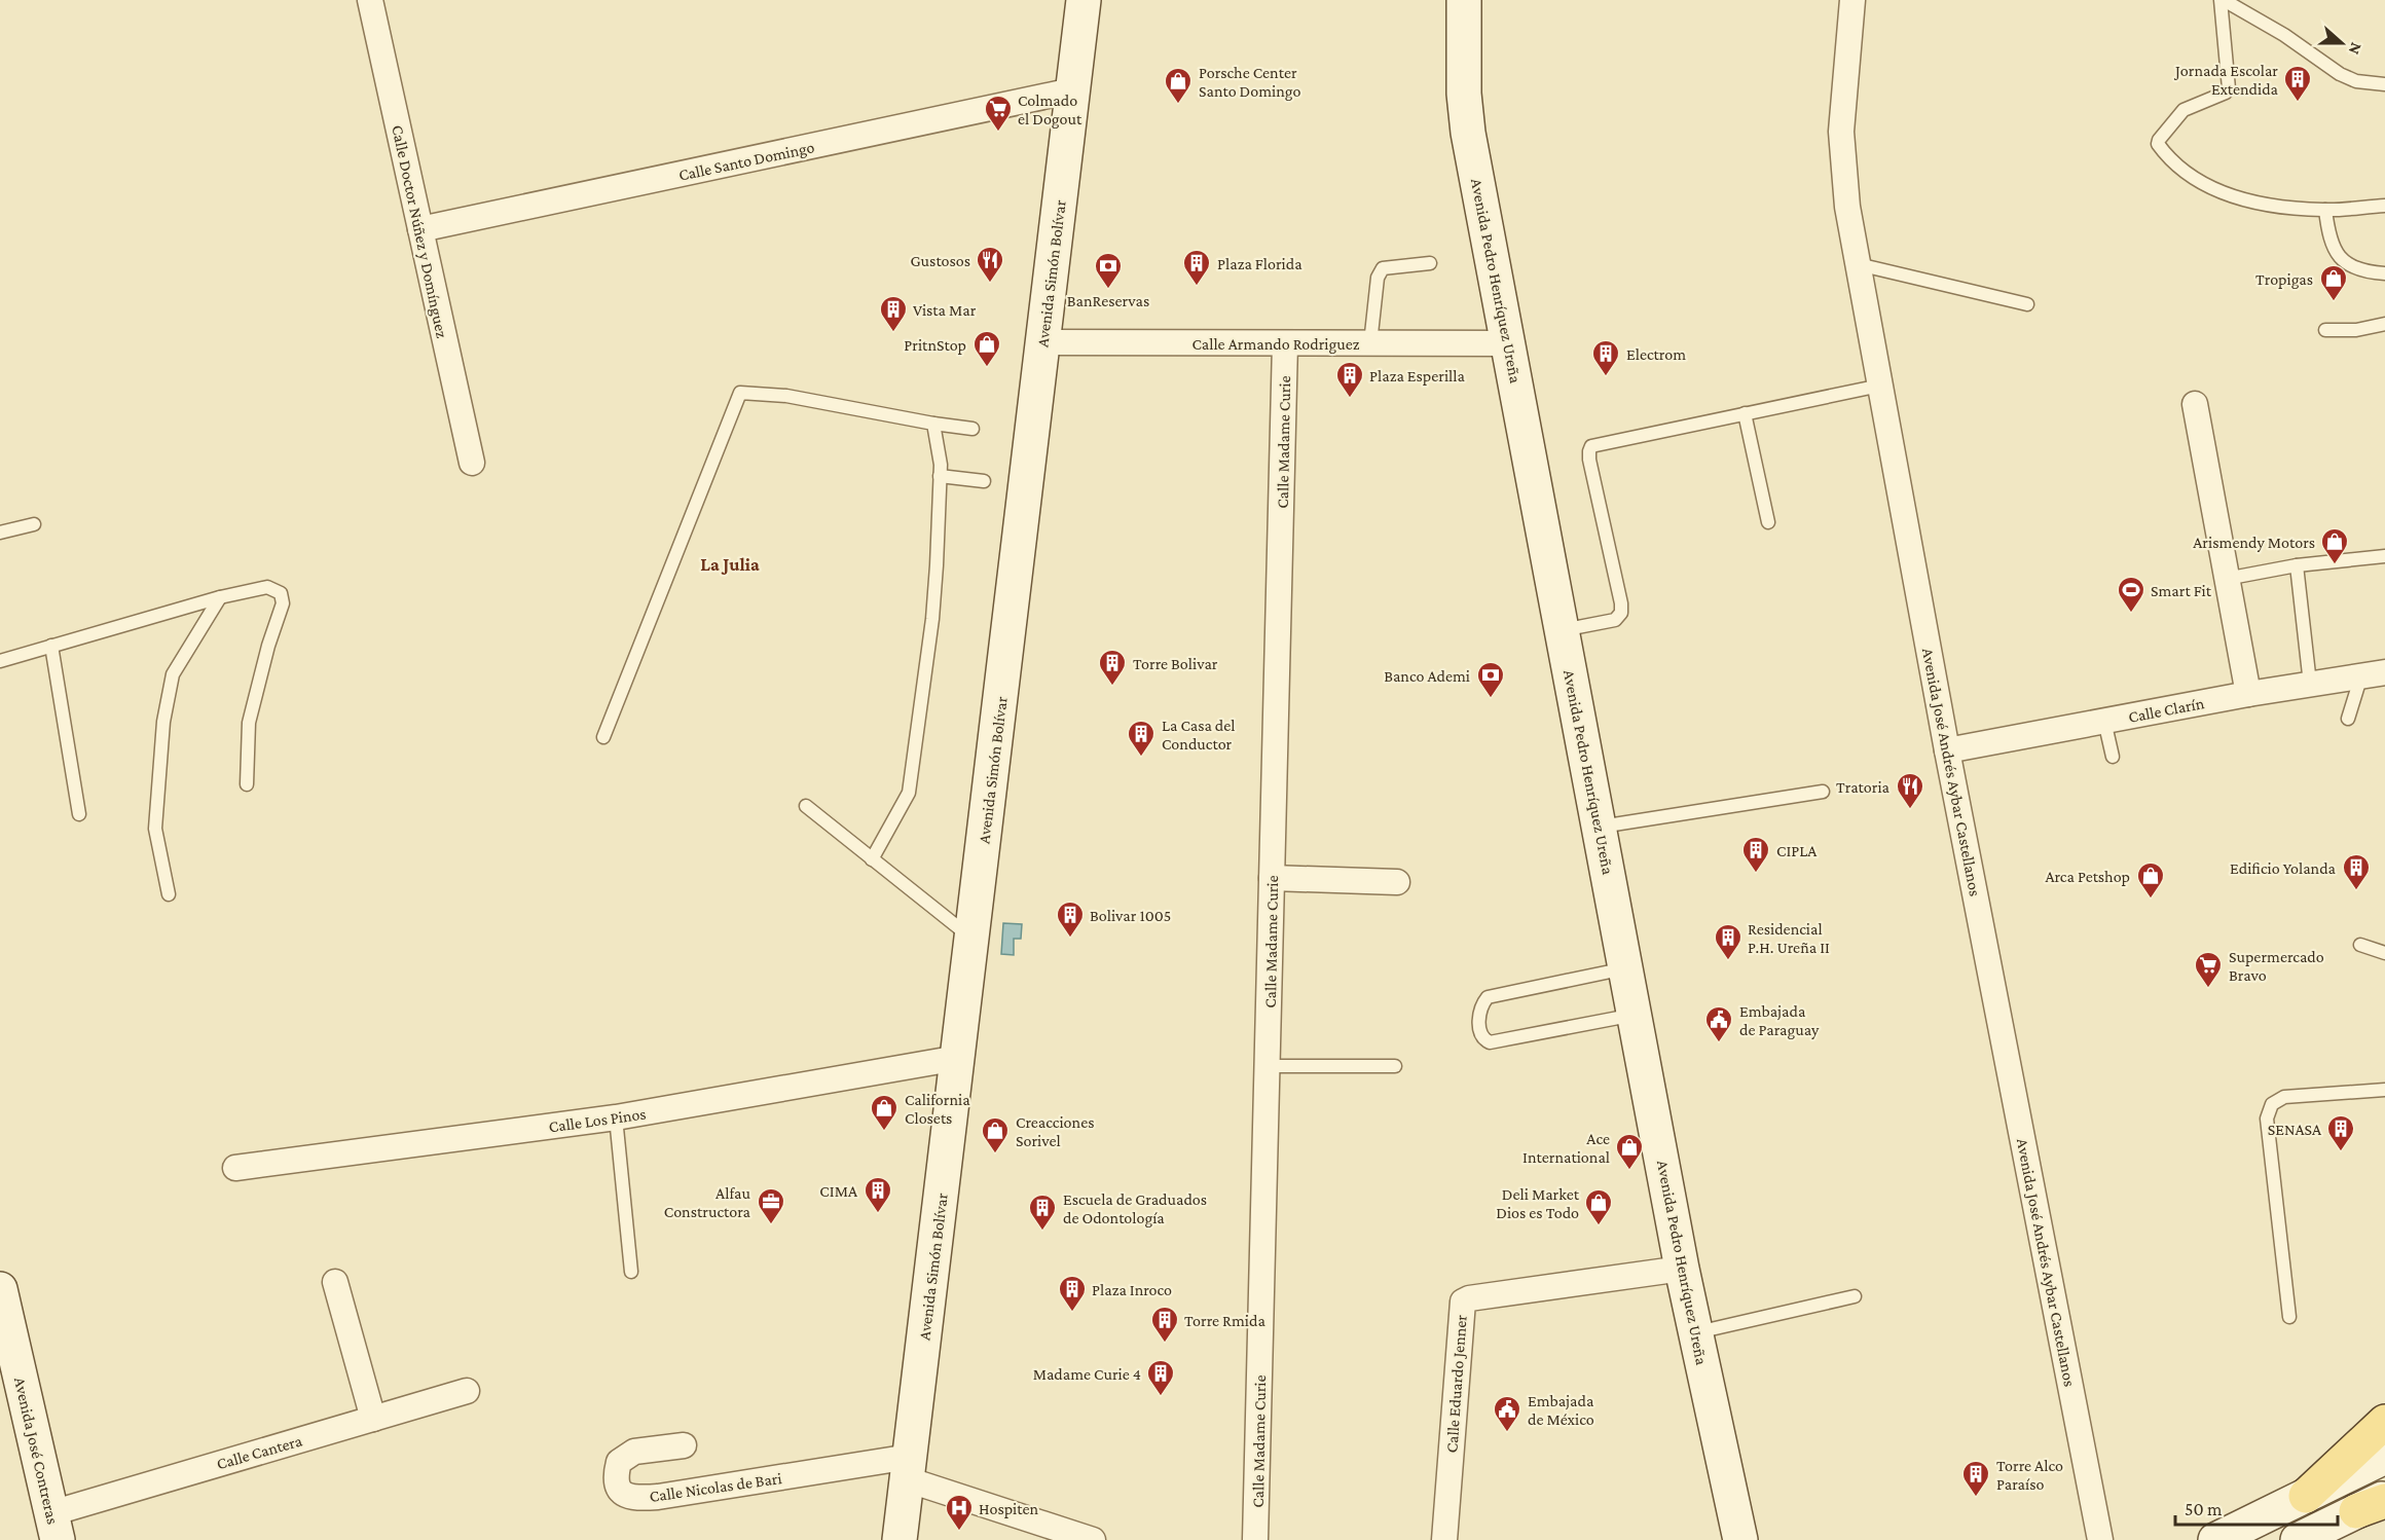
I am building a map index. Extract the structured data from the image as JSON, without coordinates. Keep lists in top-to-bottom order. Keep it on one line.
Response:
{"streets":{"main road":["Avenida Simón Bolívar","Avenida Pedro Henríquez Ureña","Avenida José Contreras"],"street":["Calle Santo Domingo","Calle Doctor Núñez y Domínguez","Calle Armando Rodriguez","Calle Madame Curie","Calle Clarín","Avenida José Andrés Aybar Castellanos","Calle Los Pinos","Calle Eduardo Jenner","Calle Cantera","Calle Nicolas de Bari"]},"crossings":[["Calle Santo Domingo","Calle Doctor Núñez y Domínguez"],["Calle Santo Domingo","Avenida Simón Bolívar"],["Avenida Simón Bolívar","Calle Armando Rodriguez"],["Avenida Simón Bolívar","Calle Los Pinos"],["Avenida Simón Bolívar","Calle Nicolas de Bari"],["Avenida Pedro Henríquez Ureña","Calle Armando Rodriguez"],["Avenida Pedro Henríquez Ureña","Calle Eduardo Jenner"],["Calle Armando Rodriguez","Calle Madame Curie"],["Calle Clarín","Avenida José Andrés Aybar Castellanos"],["Avenida José Contreras","Calle Cantera"]],"districts":["La Julia"],"places":{"building":["Jornada Escolar Extendida","Plaza Florida","Vista Mar","Electrom","Plaza Esperilla","Torre Bolivar","La Casa del Conductor","CIPLA","Edificio Yolanda","Bolivar 1005","Residencial P.H. Ureña II","SENASA","CIMA","Escuela de Graduados de Odontología","Plaza Inroco","Torre Rmida","Madame Curie 4","Torre Alco Paraíso"],"shop":["Porsche Center Santo Domingo","Tropigas","PritnStop","Arismendy Motors","Arca Petshop","California Closets","Creacciones Sorivel","Ace International","Deli Market Dios es Todo"],"supermarket":["Colmado el Dogout","Supermercado Bravo"],"restaurant":["Gustosos","Tratoria"],"bank":["BanReservas","Banco Ademi"],"sports":["Smart Fit"],"public building":["Embajada de Paraguay","Embajada de México"],"office":["Alfau Constructora"],"hospital":["Hospiten"]},"scale_bar":"50 m","north":"right"}
